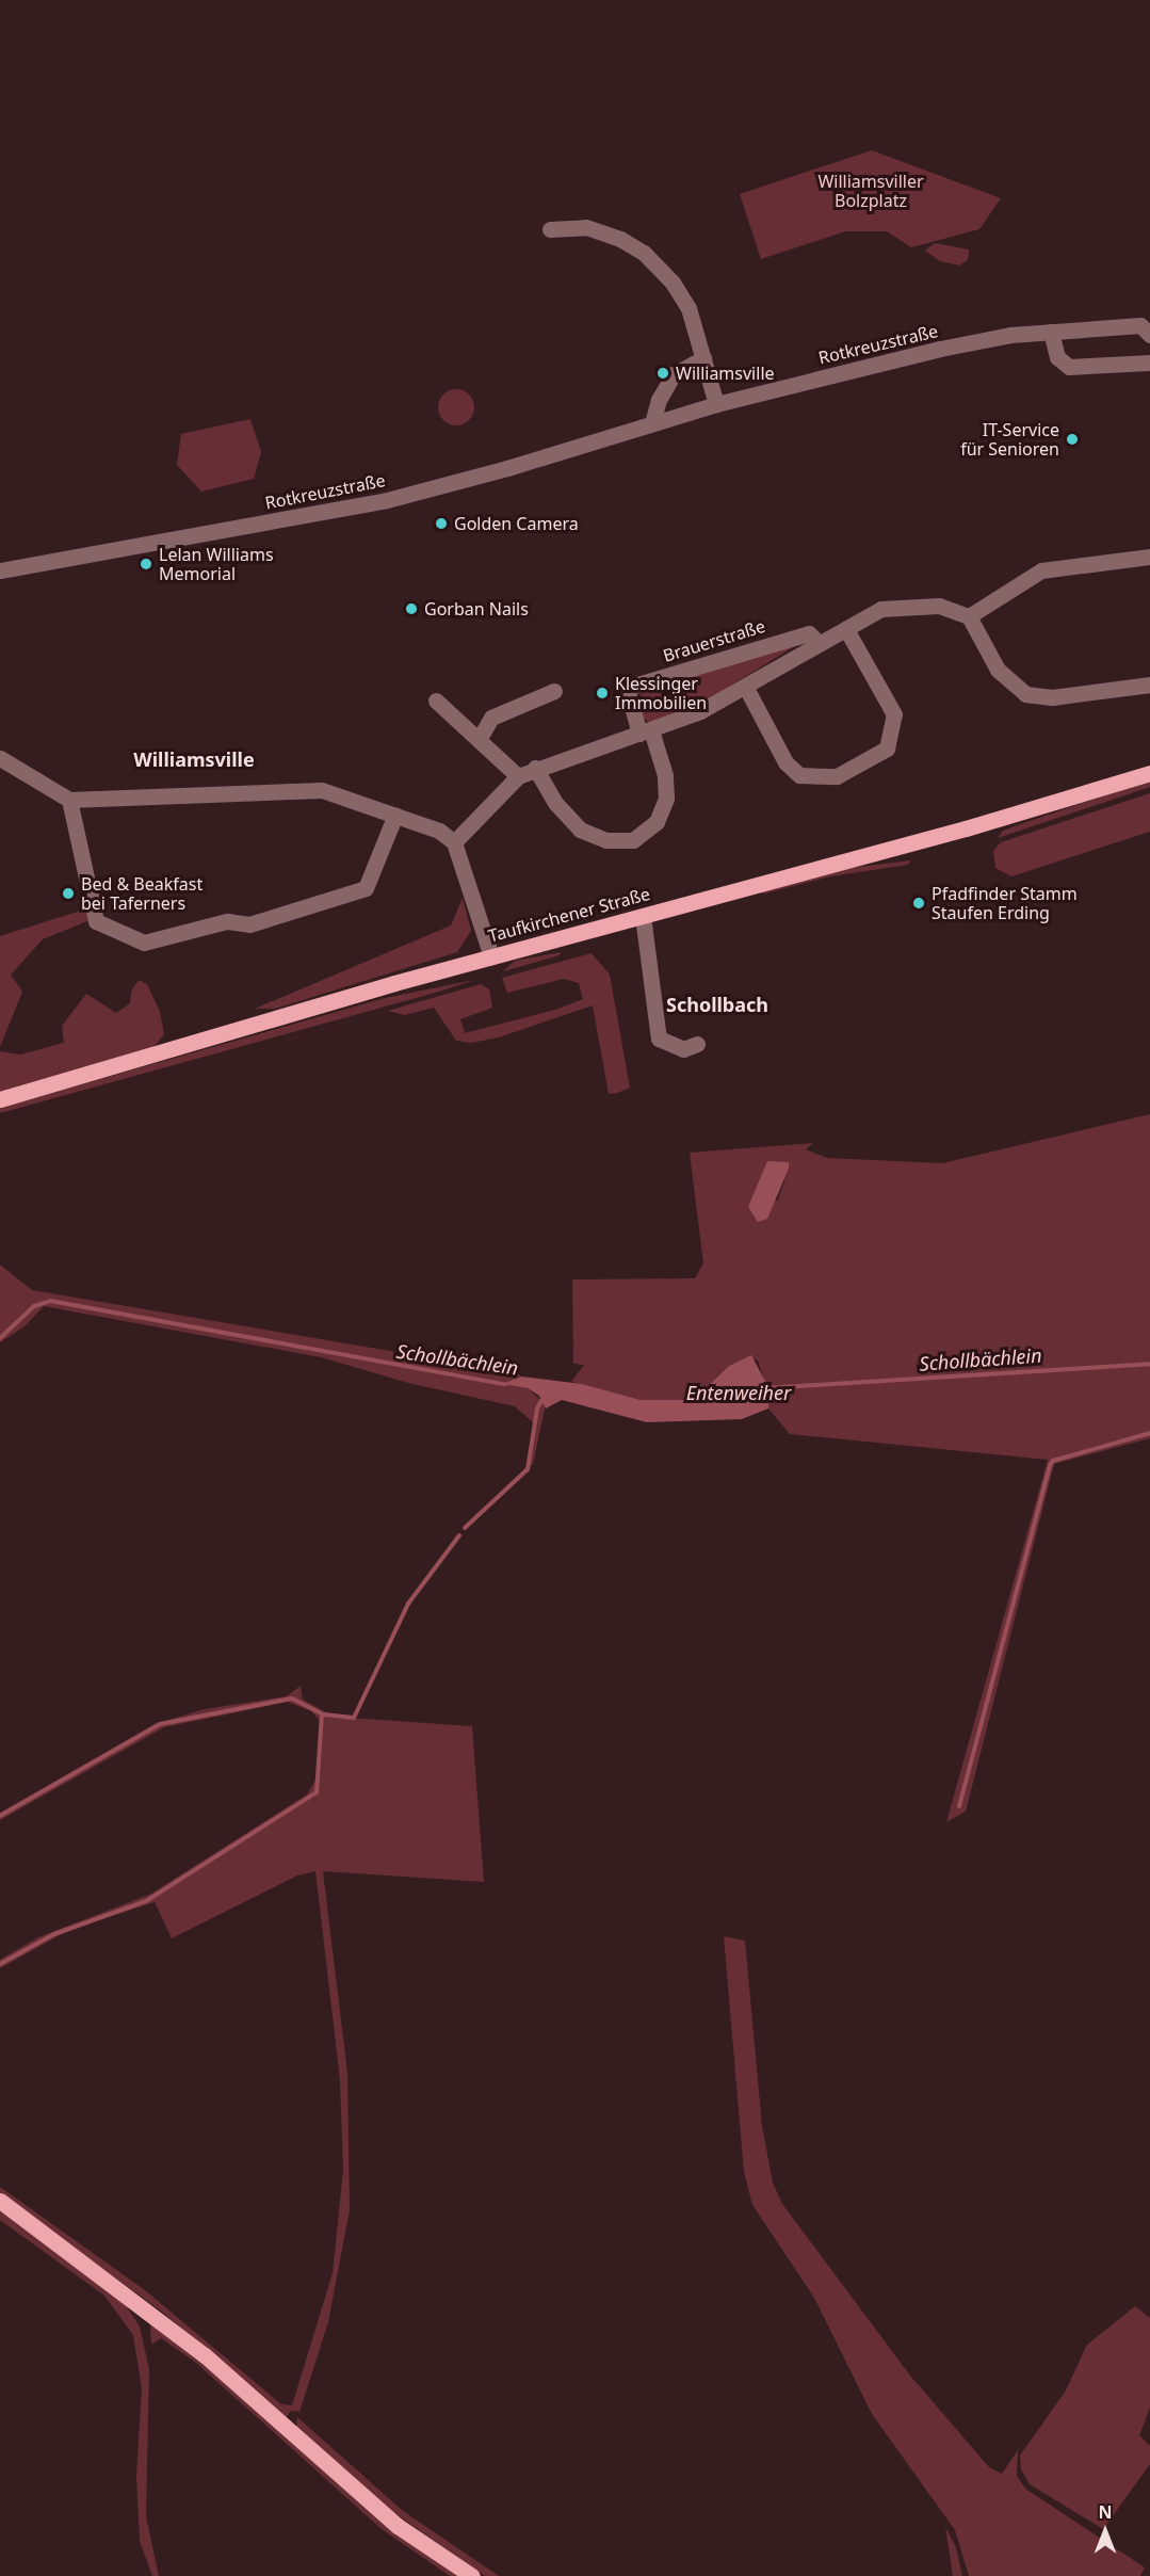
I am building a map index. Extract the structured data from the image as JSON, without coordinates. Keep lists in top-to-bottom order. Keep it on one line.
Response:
{"streets":{"main road":["Taufkirchener Straße"],"street":["Rotkreuzstraße","Brauerstraße"]},"districts":["Williamsville","Schollbach"],"water":["Schollbächlein","Entenweiher"],"parks":["Williamsviller Bolzplatz"],"places":["Williamsville","IT-Service für Senioren","Golden Camera","Lelan Williams Memorial","Gorban Nails","Klessinger Immobilien","Bed & Beakfast bei Taferners","Pfadfinder Stamm Staufen Erding"],"north":"top"}
